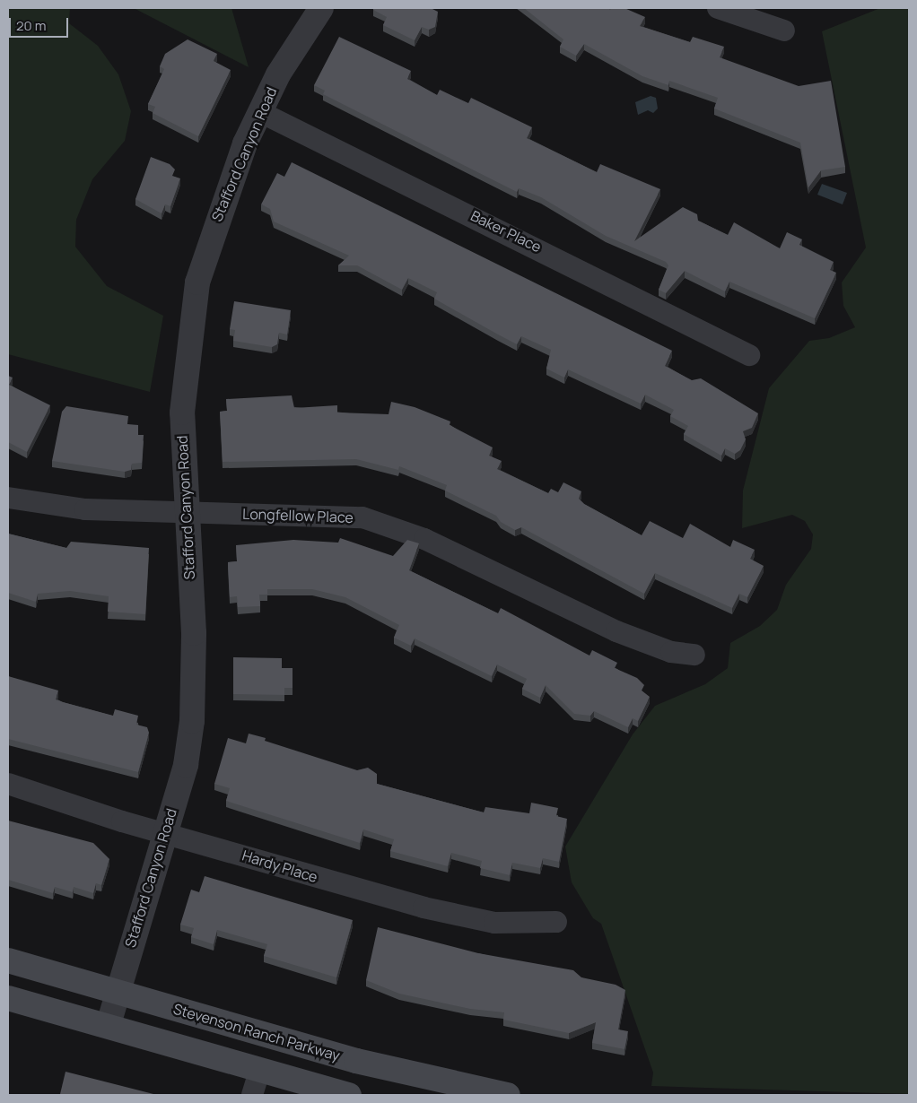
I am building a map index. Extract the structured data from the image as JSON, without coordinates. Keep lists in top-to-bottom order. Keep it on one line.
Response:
{"streets":{"main road":["Stevenson Ranch Parkway"],"street":["Stafford Canyon Road","Baker Place","Longfellow Place","Hardy Place"]},"crossings":[["Stafford Canyon Road","Baker Place"],["Stafford Canyon Road","Longfellow Place"],["Stafford Canyon Road","Hardy Place"],["Stafford Canyon Road","Stevenson Ranch Parkway"]],"scale_bar":"20 m"}
